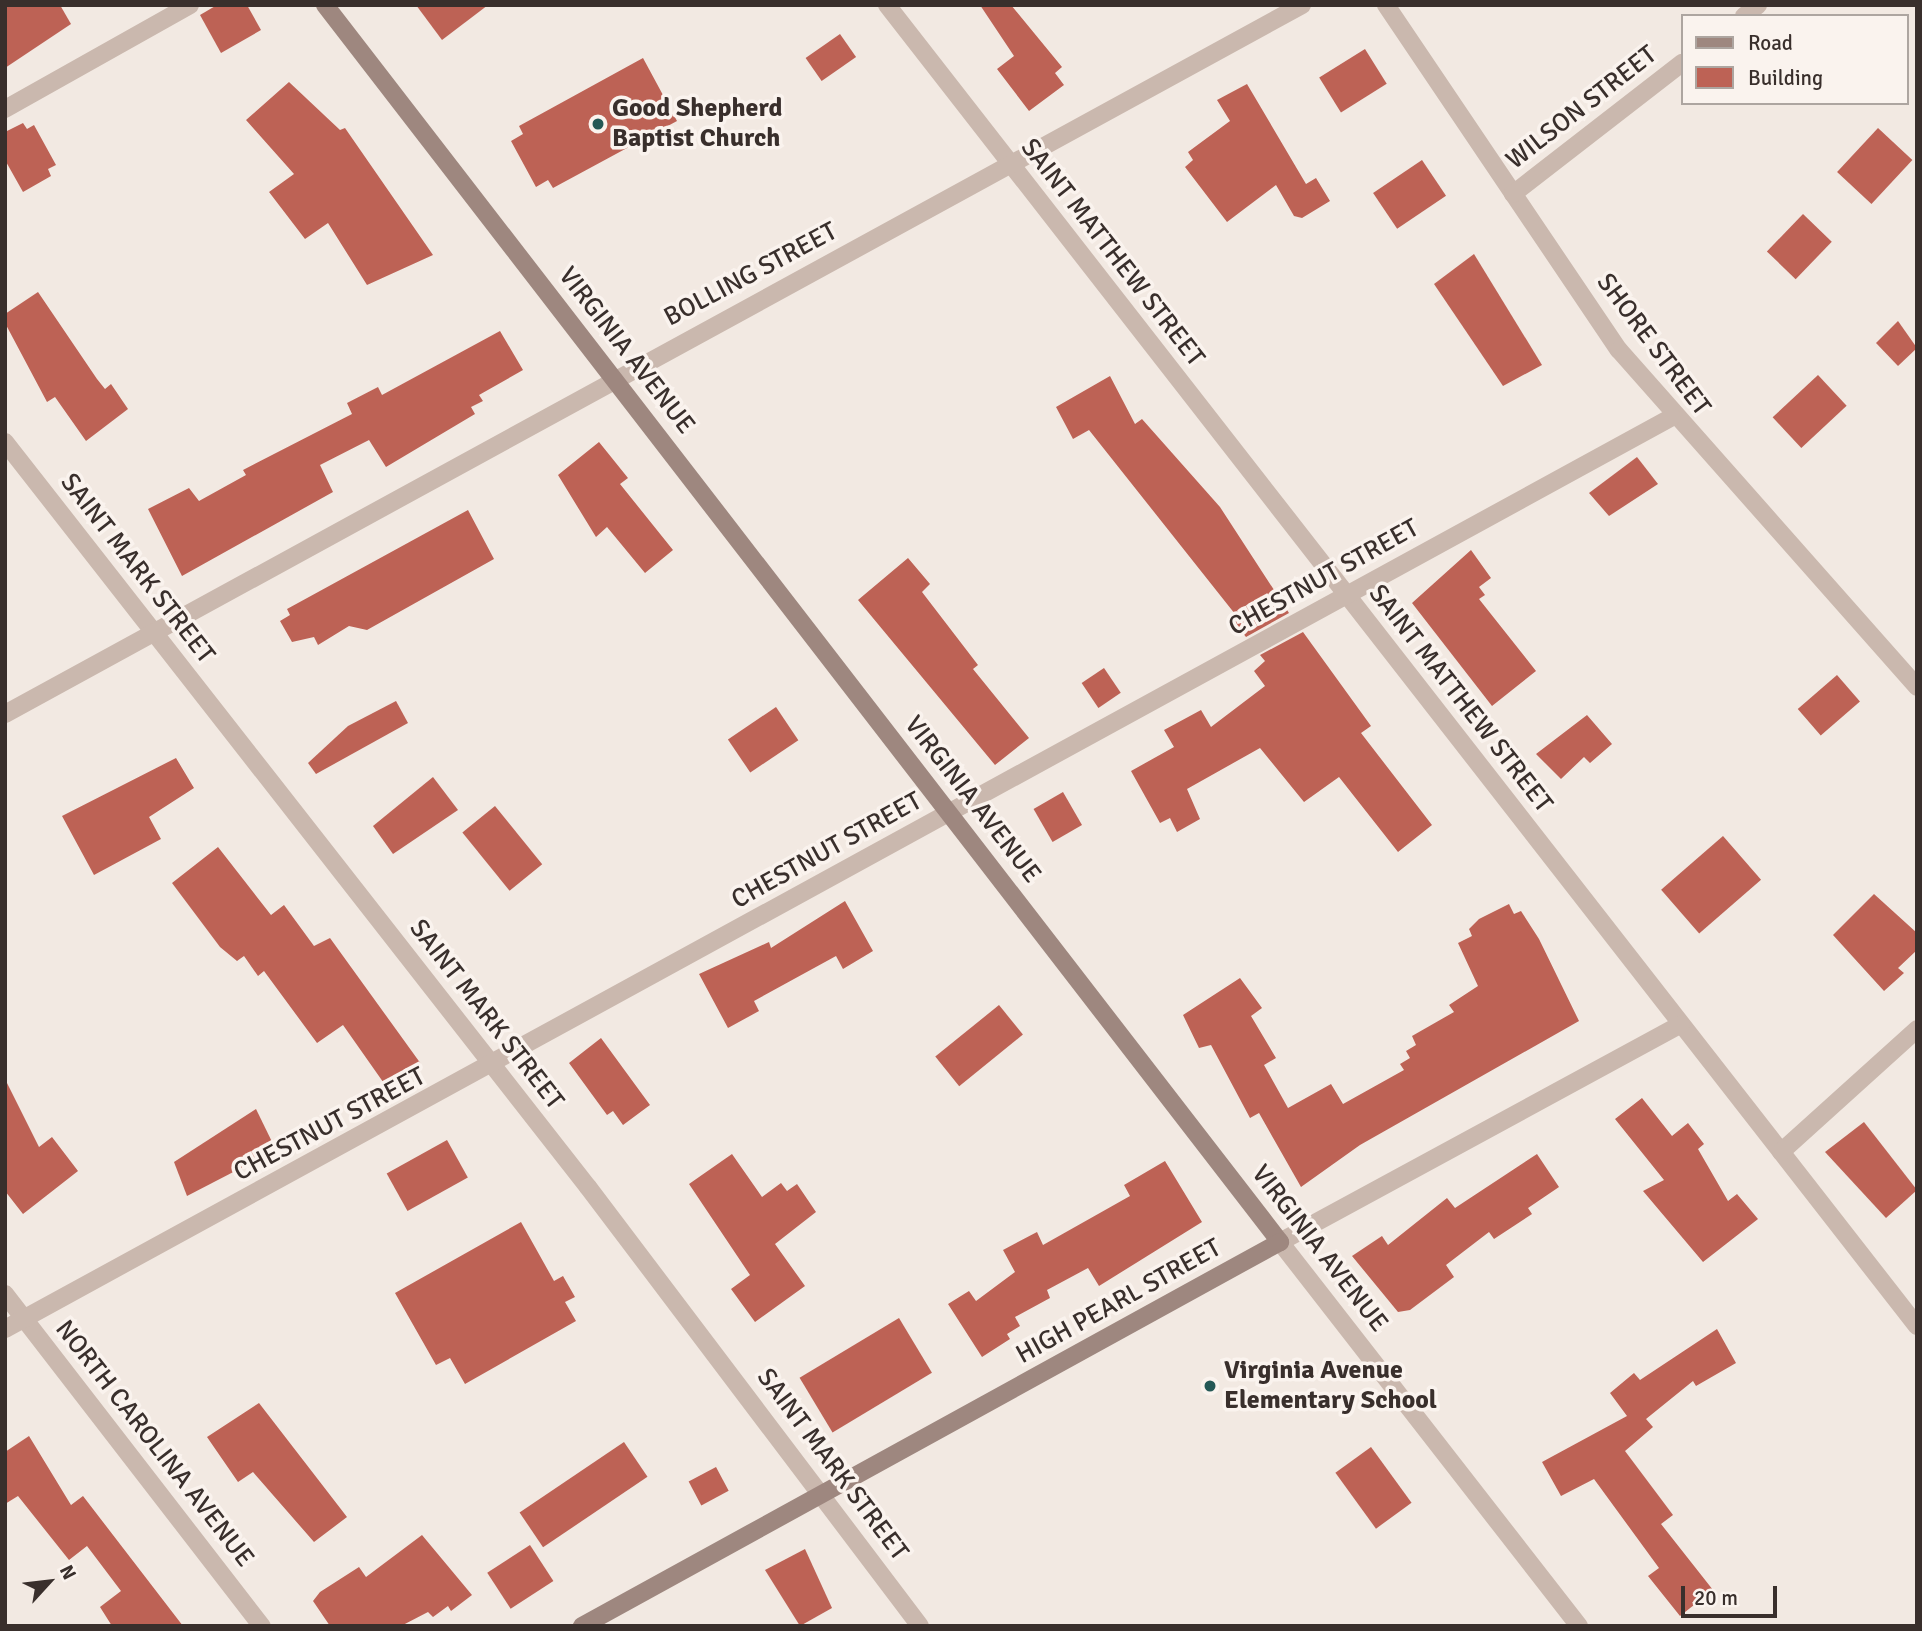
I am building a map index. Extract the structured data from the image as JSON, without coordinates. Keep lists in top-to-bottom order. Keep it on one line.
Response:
{"streets":{"street":["WILSON STREET","SAINT MATTHEW STREET","BOLLING STREET","SHORE STREET","VIRGINIA AVENUE","SAINT MARK STREET","CHESTNUT STREET","HIGH PEARL STREET","NORTH CAROLINA AVENUE"]},"crossings":[["WILSON STREET","SHORE STREET"],["SAINT MATTHEW STREET","BOLLING STREET"],["SAINT MATTHEW STREET","CHESTNUT STREET"],["SAINT MATTHEW STREET","HIGH PEARL STREET"],["BOLLING STREET","VIRGINIA AVENUE"],["BOLLING STREET","SAINT MARK STREET"],["SHORE STREET","CHESTNUT STREET"],["VIRGINIA AVENUE","CHESTNUT STREET"],["VIRGINIA AVENUE","HIGH PEARL STREET"],["SAINT MARK STREET","CHESTNUT STREET"],["SAINT MARK STREET","HIGH PEARL STREET"],["CHESTNUT STREET","NORTH CAROLINA AVENUE"]],"places":["Good Shepherd Baptist Church","Virginia Avenue Elementary School"],"legend":["Road","Building"],"scale_bar":"20 m","north":"top right"}
